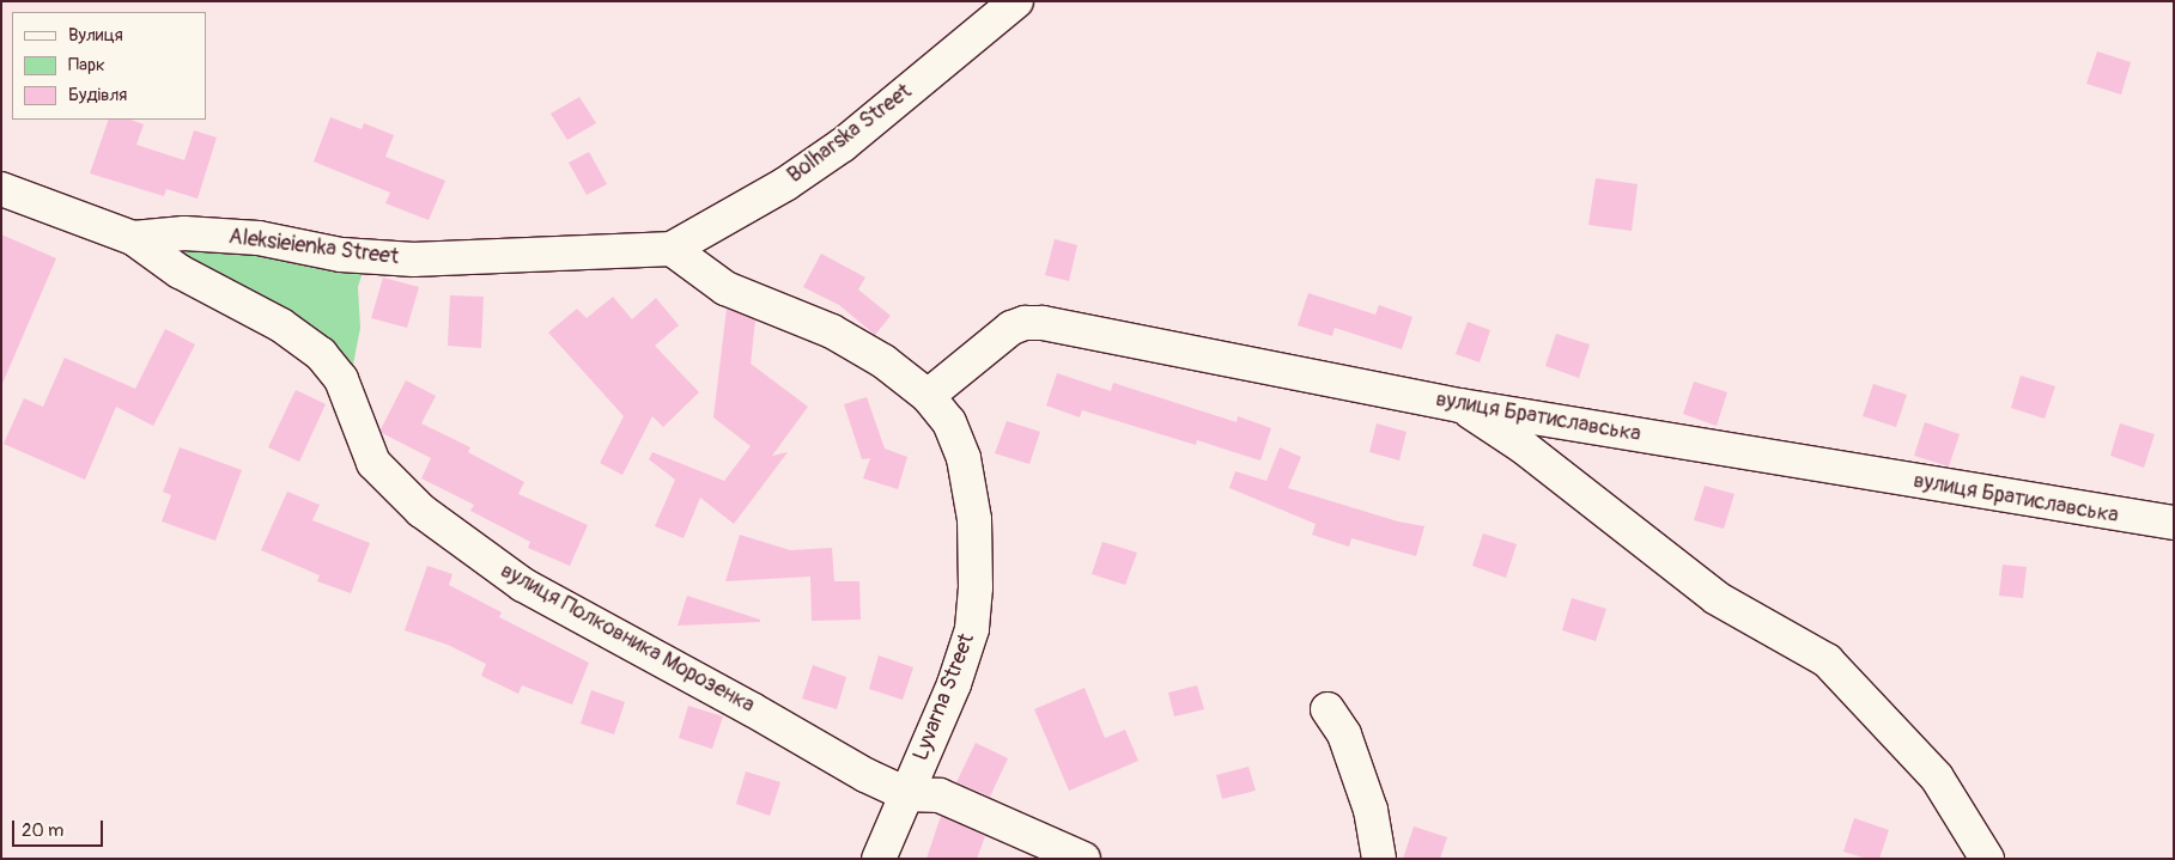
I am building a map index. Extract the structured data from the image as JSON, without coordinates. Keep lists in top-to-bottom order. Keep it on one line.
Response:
{"streets":{"street":["Bolharska Street","Aleksieienka Street","вулиця Братиславська","вулиця Полковника Морозенка","Lyvarna Street"]},"crossings":[["Bolharska Street","Aleksieienka Street"],["Bolharska Street","Lyvarna Street"],["Aleksieienka Street","вулиця Полковника Морозенка"],["Aleksieienka Street","Lyvarna Street"],["вулиця Братиславська","Lyvarna Street"],["вулиця Полковника Морозенка","Lyvarna Street"]],"legend":["Вулиця","Парк","Будівля"],"scale_bar":"20 m"}
